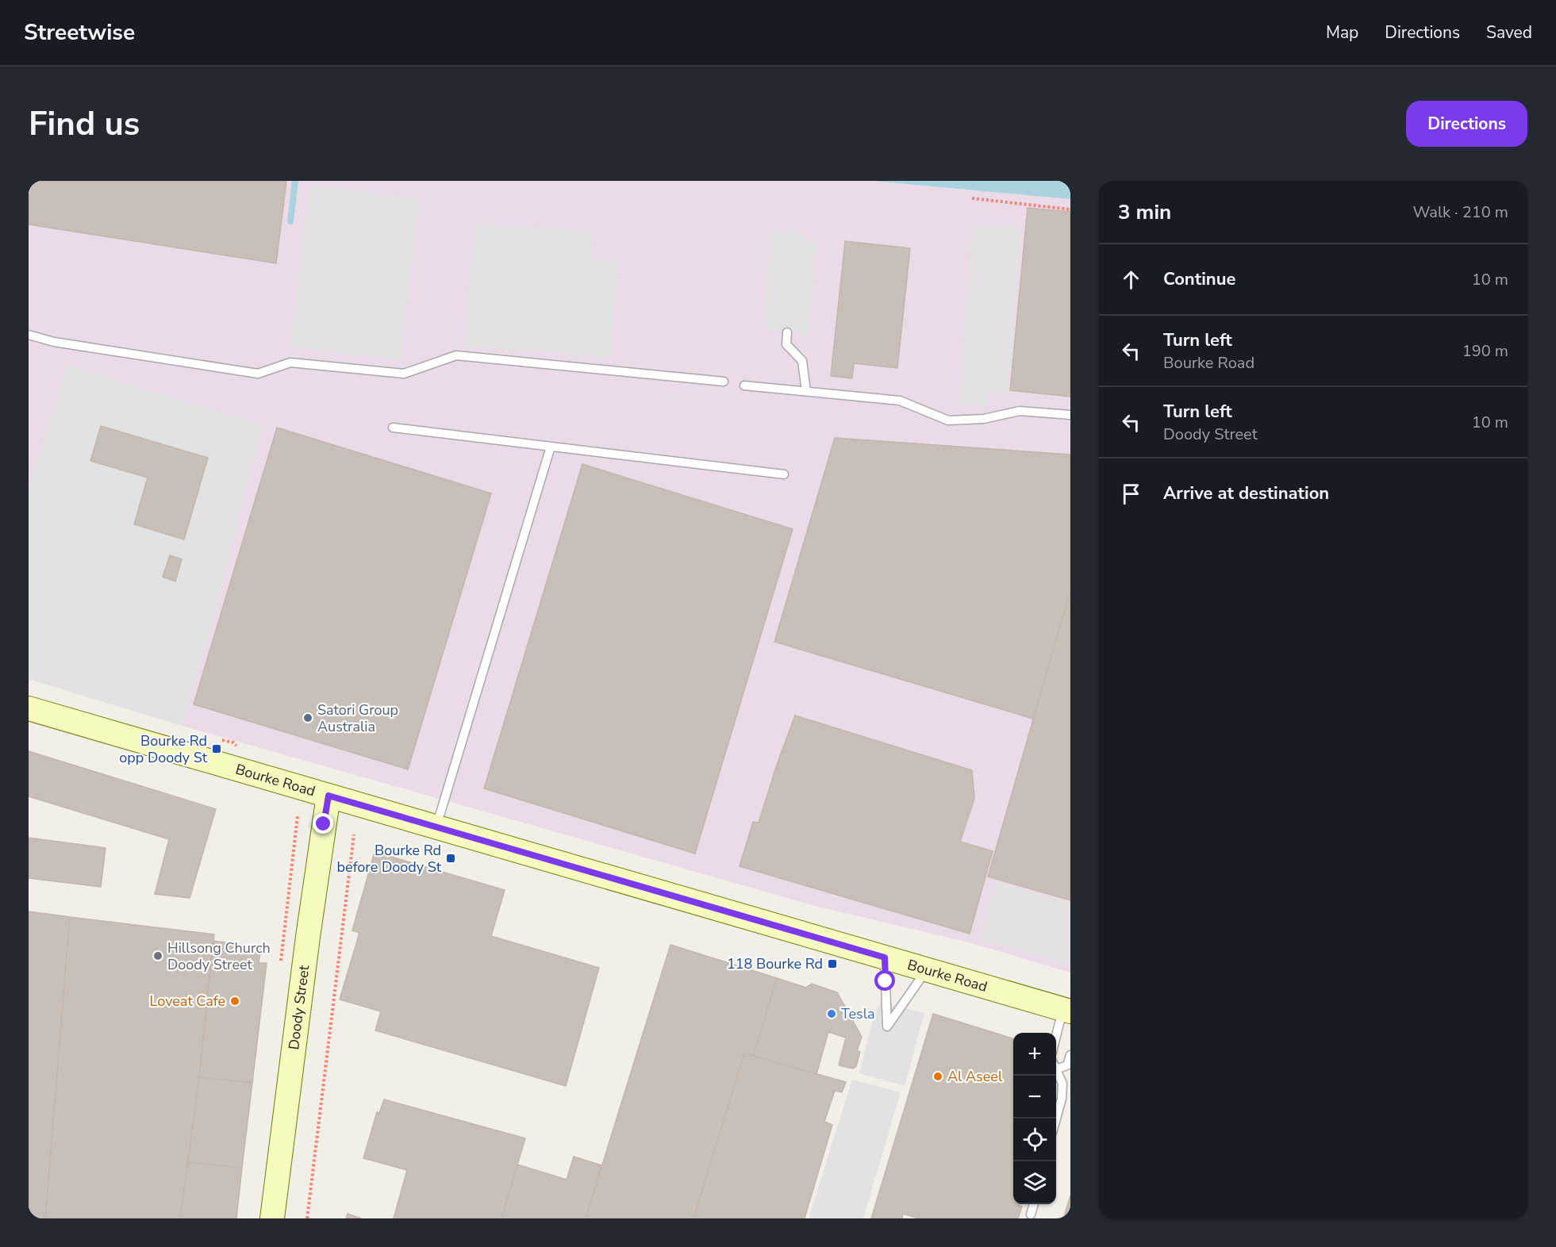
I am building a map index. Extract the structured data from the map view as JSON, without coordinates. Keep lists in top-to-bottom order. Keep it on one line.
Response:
{"streets":{"street":["Bourke Road","Doody Street"]},"crossings":[["Bourke Road","Doody Street"]],"places":{"other":["Satori Group Australia","Hillsong Church Doody Street","Loveat Cafe","Tesla","Al Aseel"],"transit":["Bourke Rd opp Doody St","Bourke Rd before Doody St","118 Bourke Rd"]},"page":{"header":"Streetwise","nav":["Map","Directions","Saved"],"buttons":"Directions","title":"Find us","heading":["3 min","Walk · 210 m"],"list":[["Continue","10 m"],["Turn left","Bourke Road","190 m"],["Turn left","Doody Street","10 m"],"Arrive at destination"],"map_buttons":["+","−"]}}
